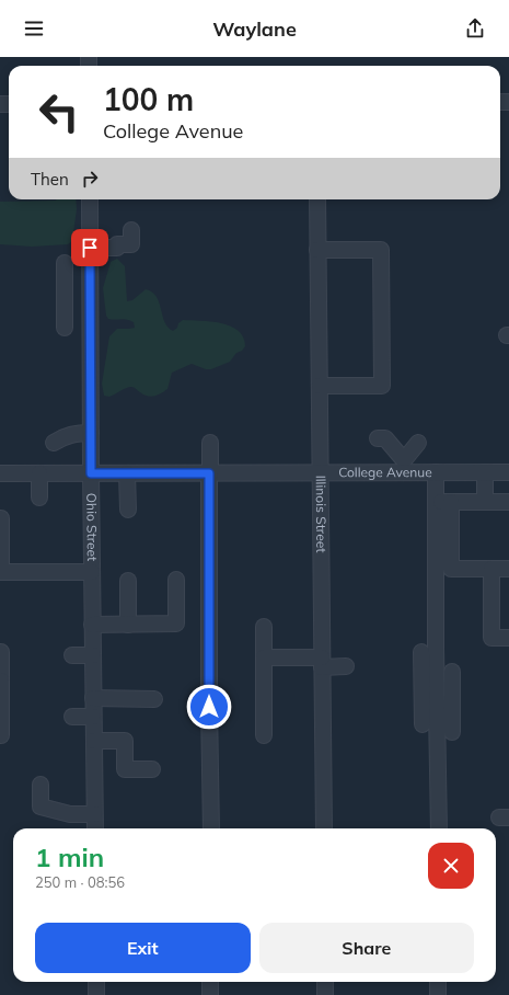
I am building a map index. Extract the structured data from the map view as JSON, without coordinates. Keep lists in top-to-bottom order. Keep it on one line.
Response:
{"streets":{"street":["College Avenue","Illinois Street","Ohio Street"]},"crossings":[["College Avenue","Illinois Street"],["College Avenue","Ohio Street"]],"page":{"header":"Waylane","turn":["100 m","College Avenue"],"then":"Then","heading":["1 min","250 m · 08:56"],"buttons":["Exit","Share"]}}
